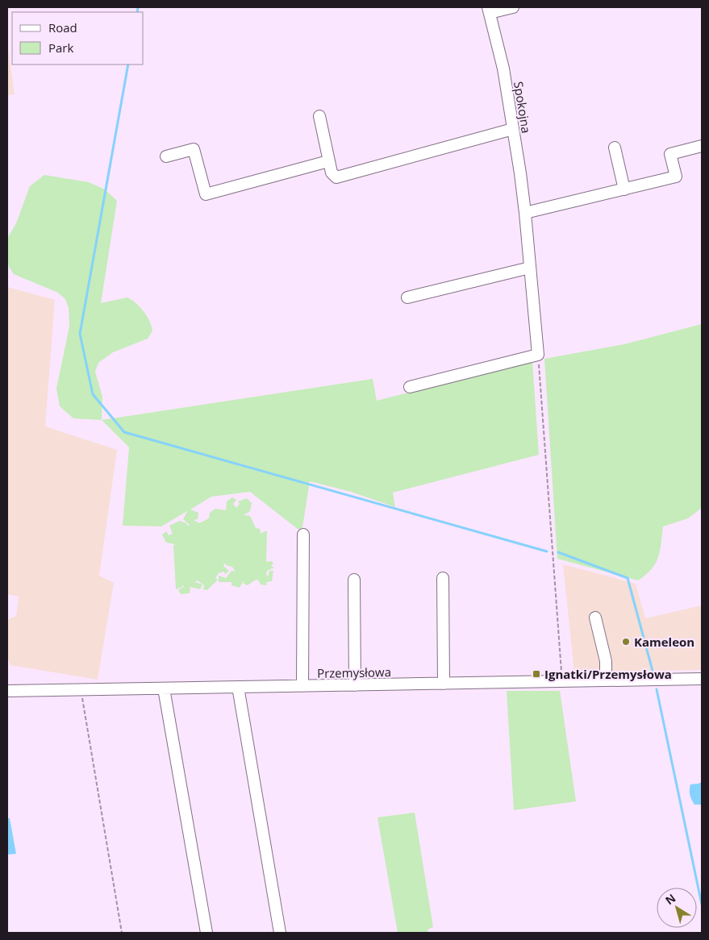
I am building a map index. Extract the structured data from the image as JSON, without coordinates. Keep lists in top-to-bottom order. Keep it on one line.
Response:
{"streets":{"street":["Spokojna","Przemysłowa"]},"places":{"other":["Kameleon"],"transit":["Ignatki/Przemysłowa"]},"legend":["Road","Park"],"north":"top left"}
